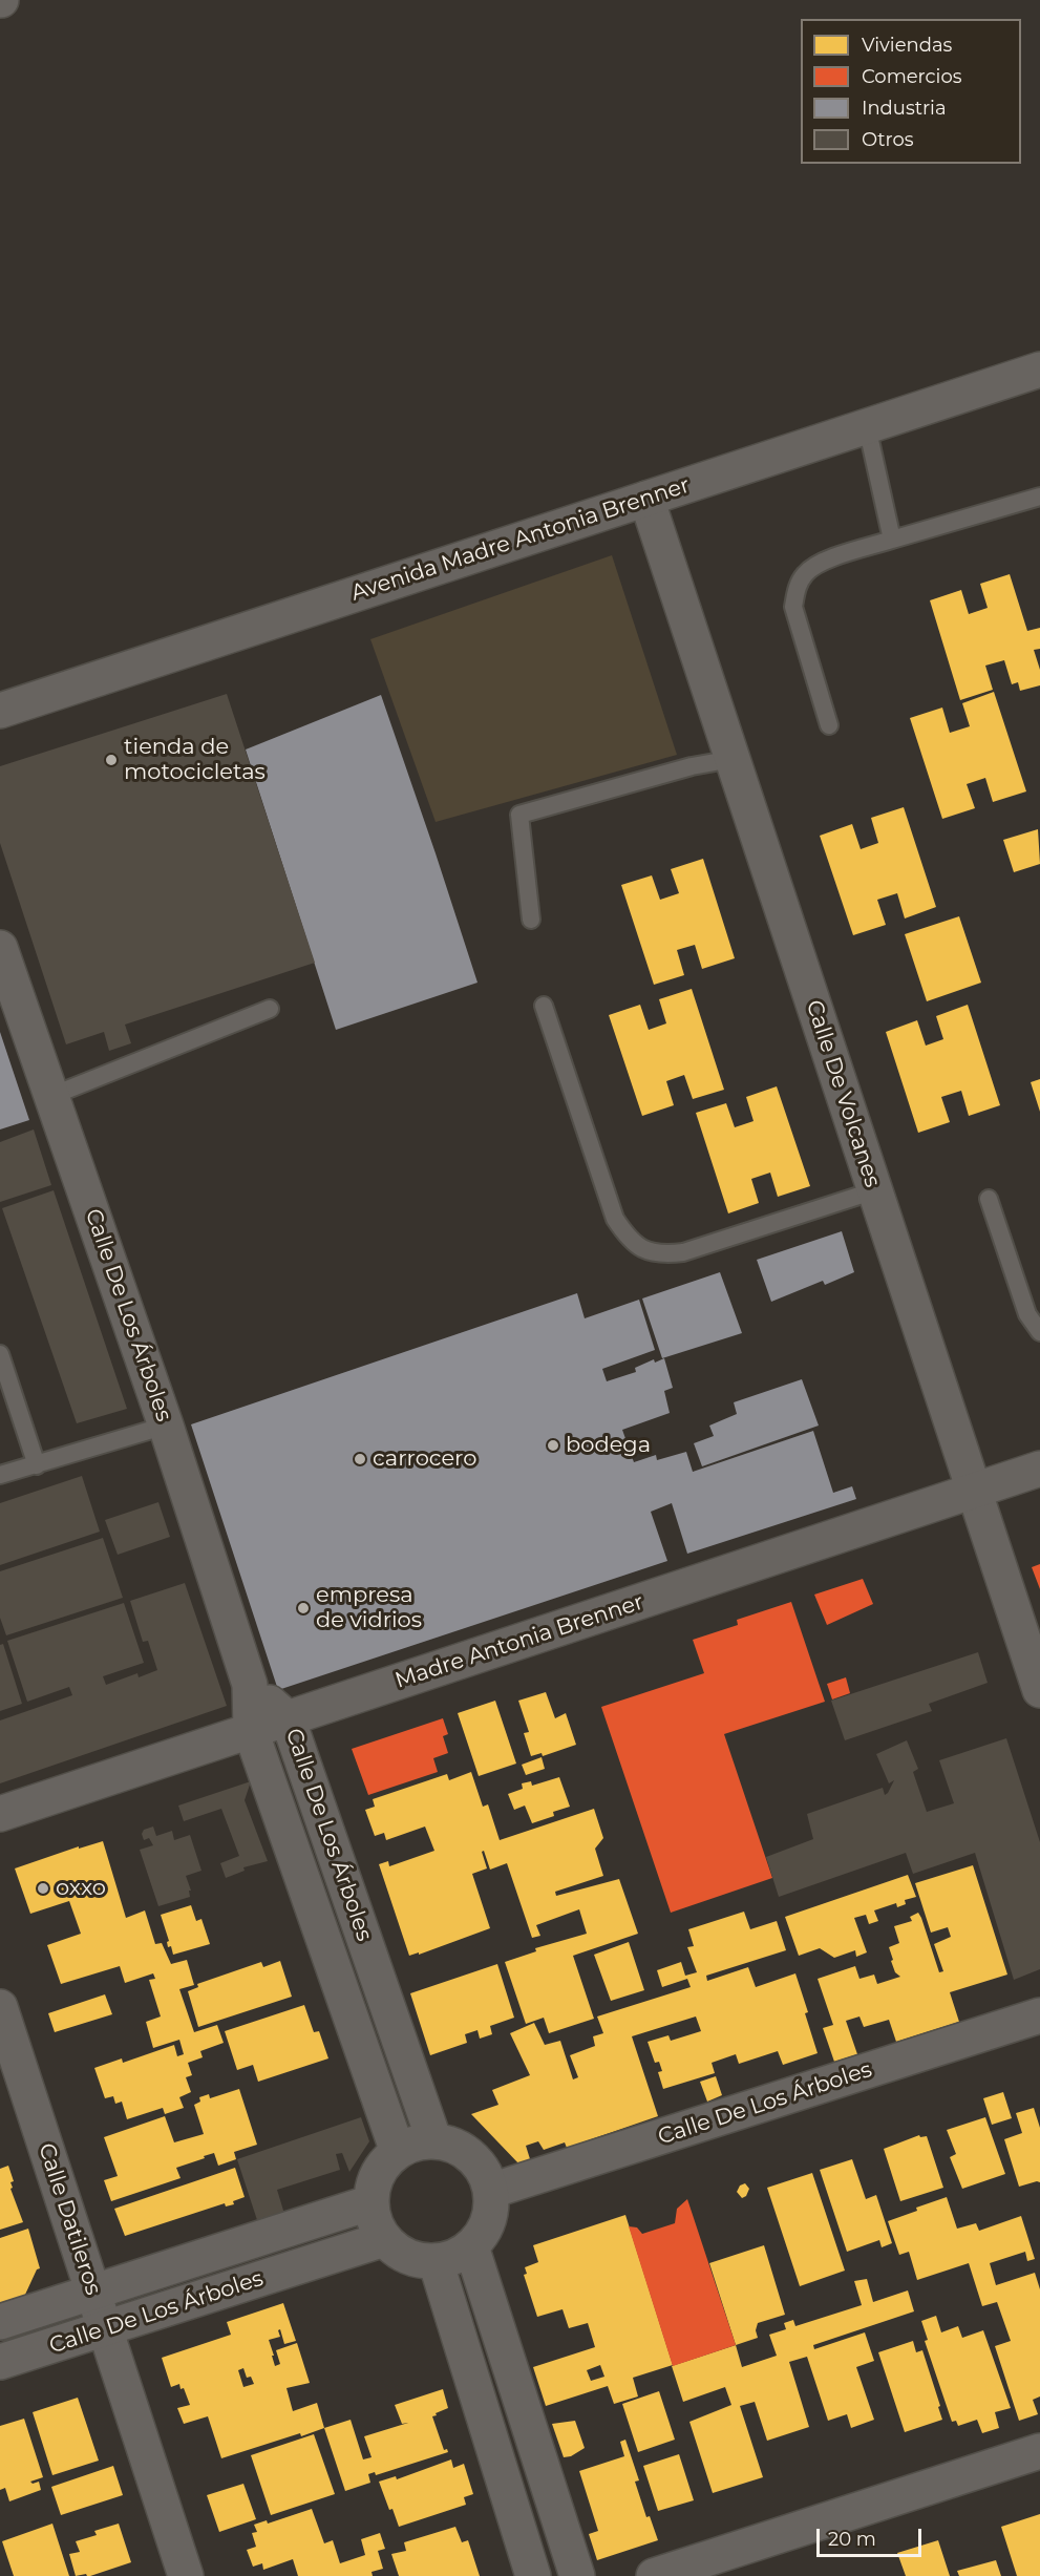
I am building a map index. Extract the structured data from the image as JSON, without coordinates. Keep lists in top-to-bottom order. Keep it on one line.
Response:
{"streets":{"street":["Avenida Madre Antonia Brenner","Calle De Volcanes","Calle De Los Árboles","Madre Antonia Brenner","Calle Datileros"]},"crossings":[["Avenida Madre Antonia Brenner","Calle De Volcanes"],["Calle De Volcanes","Madre Antonia Brenner"],["Calle De Los Árboles","Madre Antonia Brenner"],["Calle De Los Árboles","Calle Datileros"]],"places":["tienda de motocicletas","bodega","carrocero","empresa de vidrios","oxxo"],"legend":["Viviendas","Comercios","Industria","Otros"],"scale_bar":"20 m"}
